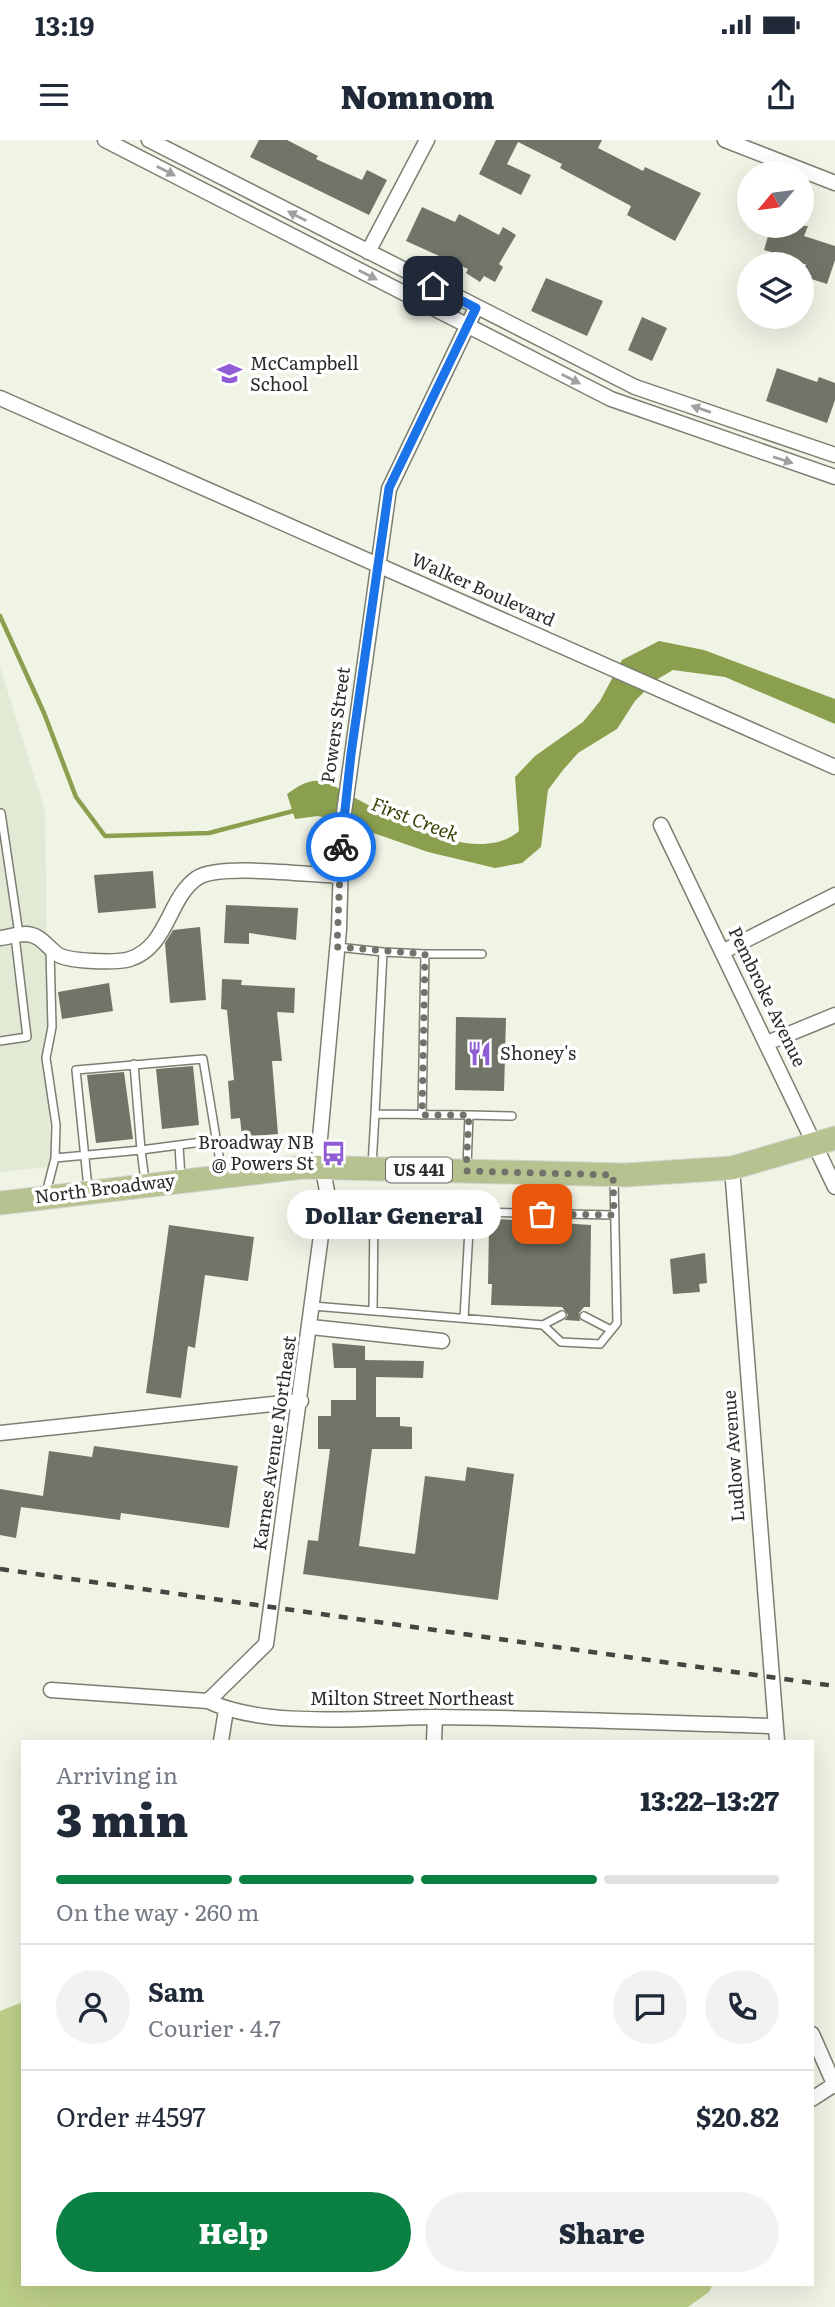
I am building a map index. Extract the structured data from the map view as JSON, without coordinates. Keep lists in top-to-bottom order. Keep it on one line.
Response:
{"streets":{"main road":["US 441","North Broadway"],"street":["Walker Boulevard","Powers Street","Pembroke Avenue","Karnes Avenue Northeast","Ludlow Avenue","Milton Street Northeast"]},"crossings":[["Walker Boulevard","Powers Street"],["Powers Street","North Broadway"],["Powers Street","Karnes Avenue Northeast"],["Pembroke Avenue","North Broadway"],["North Broadway","Karnes Avenue Northeast"],["North Broadway","Ludlow Avenue"],["Karnes Avenue Northeast","Milton Street Northeast"],["Ludlow Avenue","Milton Street Northeast"]],"water":["First Creek"],"places":{"school or university":["McCampbell School"],"restaurant":["Shoney's"],"bus stop":["Broadway NB @ Powers St"],"other":["Dollar General"]},"north":"bottom left","page":{"status":"13:19","header":"Nomnom","bubble":"Dollar General","heading":["3 min","Arriving in","13:22–13:27"],"panel":["Sam","Courier · 4.7","Order #4597","$20.82"],"bar":"On the way · 260 m","buttons":["Help","Share"]}}
